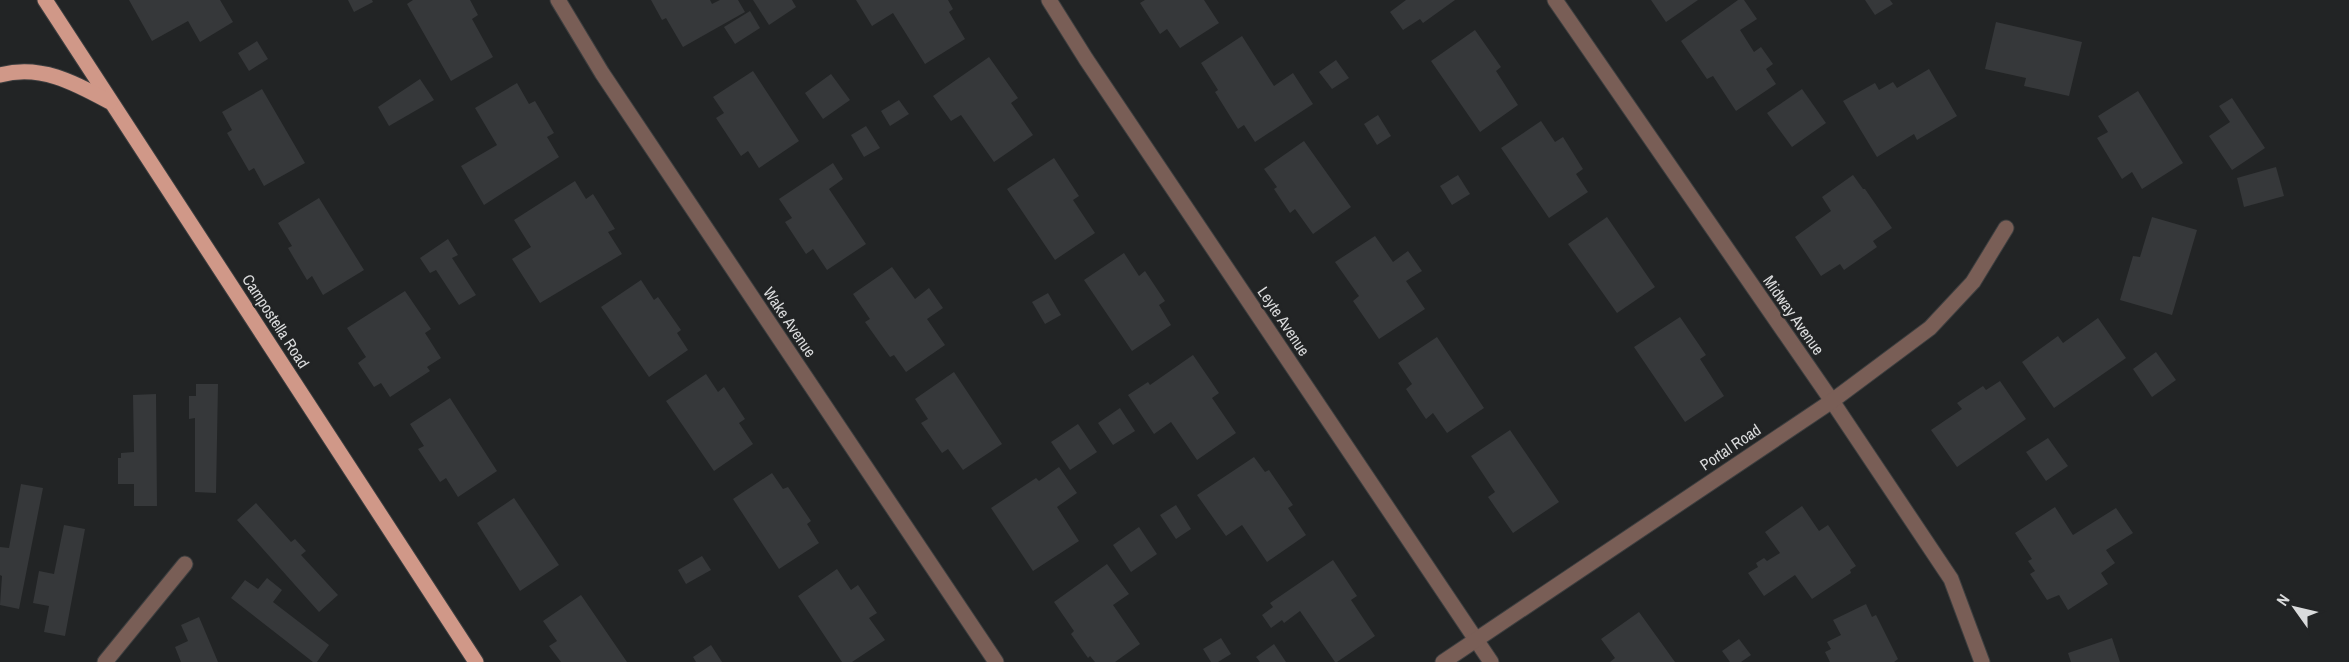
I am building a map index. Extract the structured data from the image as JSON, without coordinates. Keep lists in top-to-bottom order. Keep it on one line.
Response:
{"streets":{"main road":["Campostella Road"],"street":["Midway Avenue","Leyte Avenue","Wake Avenue","Portal Road"]},"crossings":[["Midway Avenue","Portal Road"],["Leyte Avenue","Portal Road"]],"north":"top left"}
